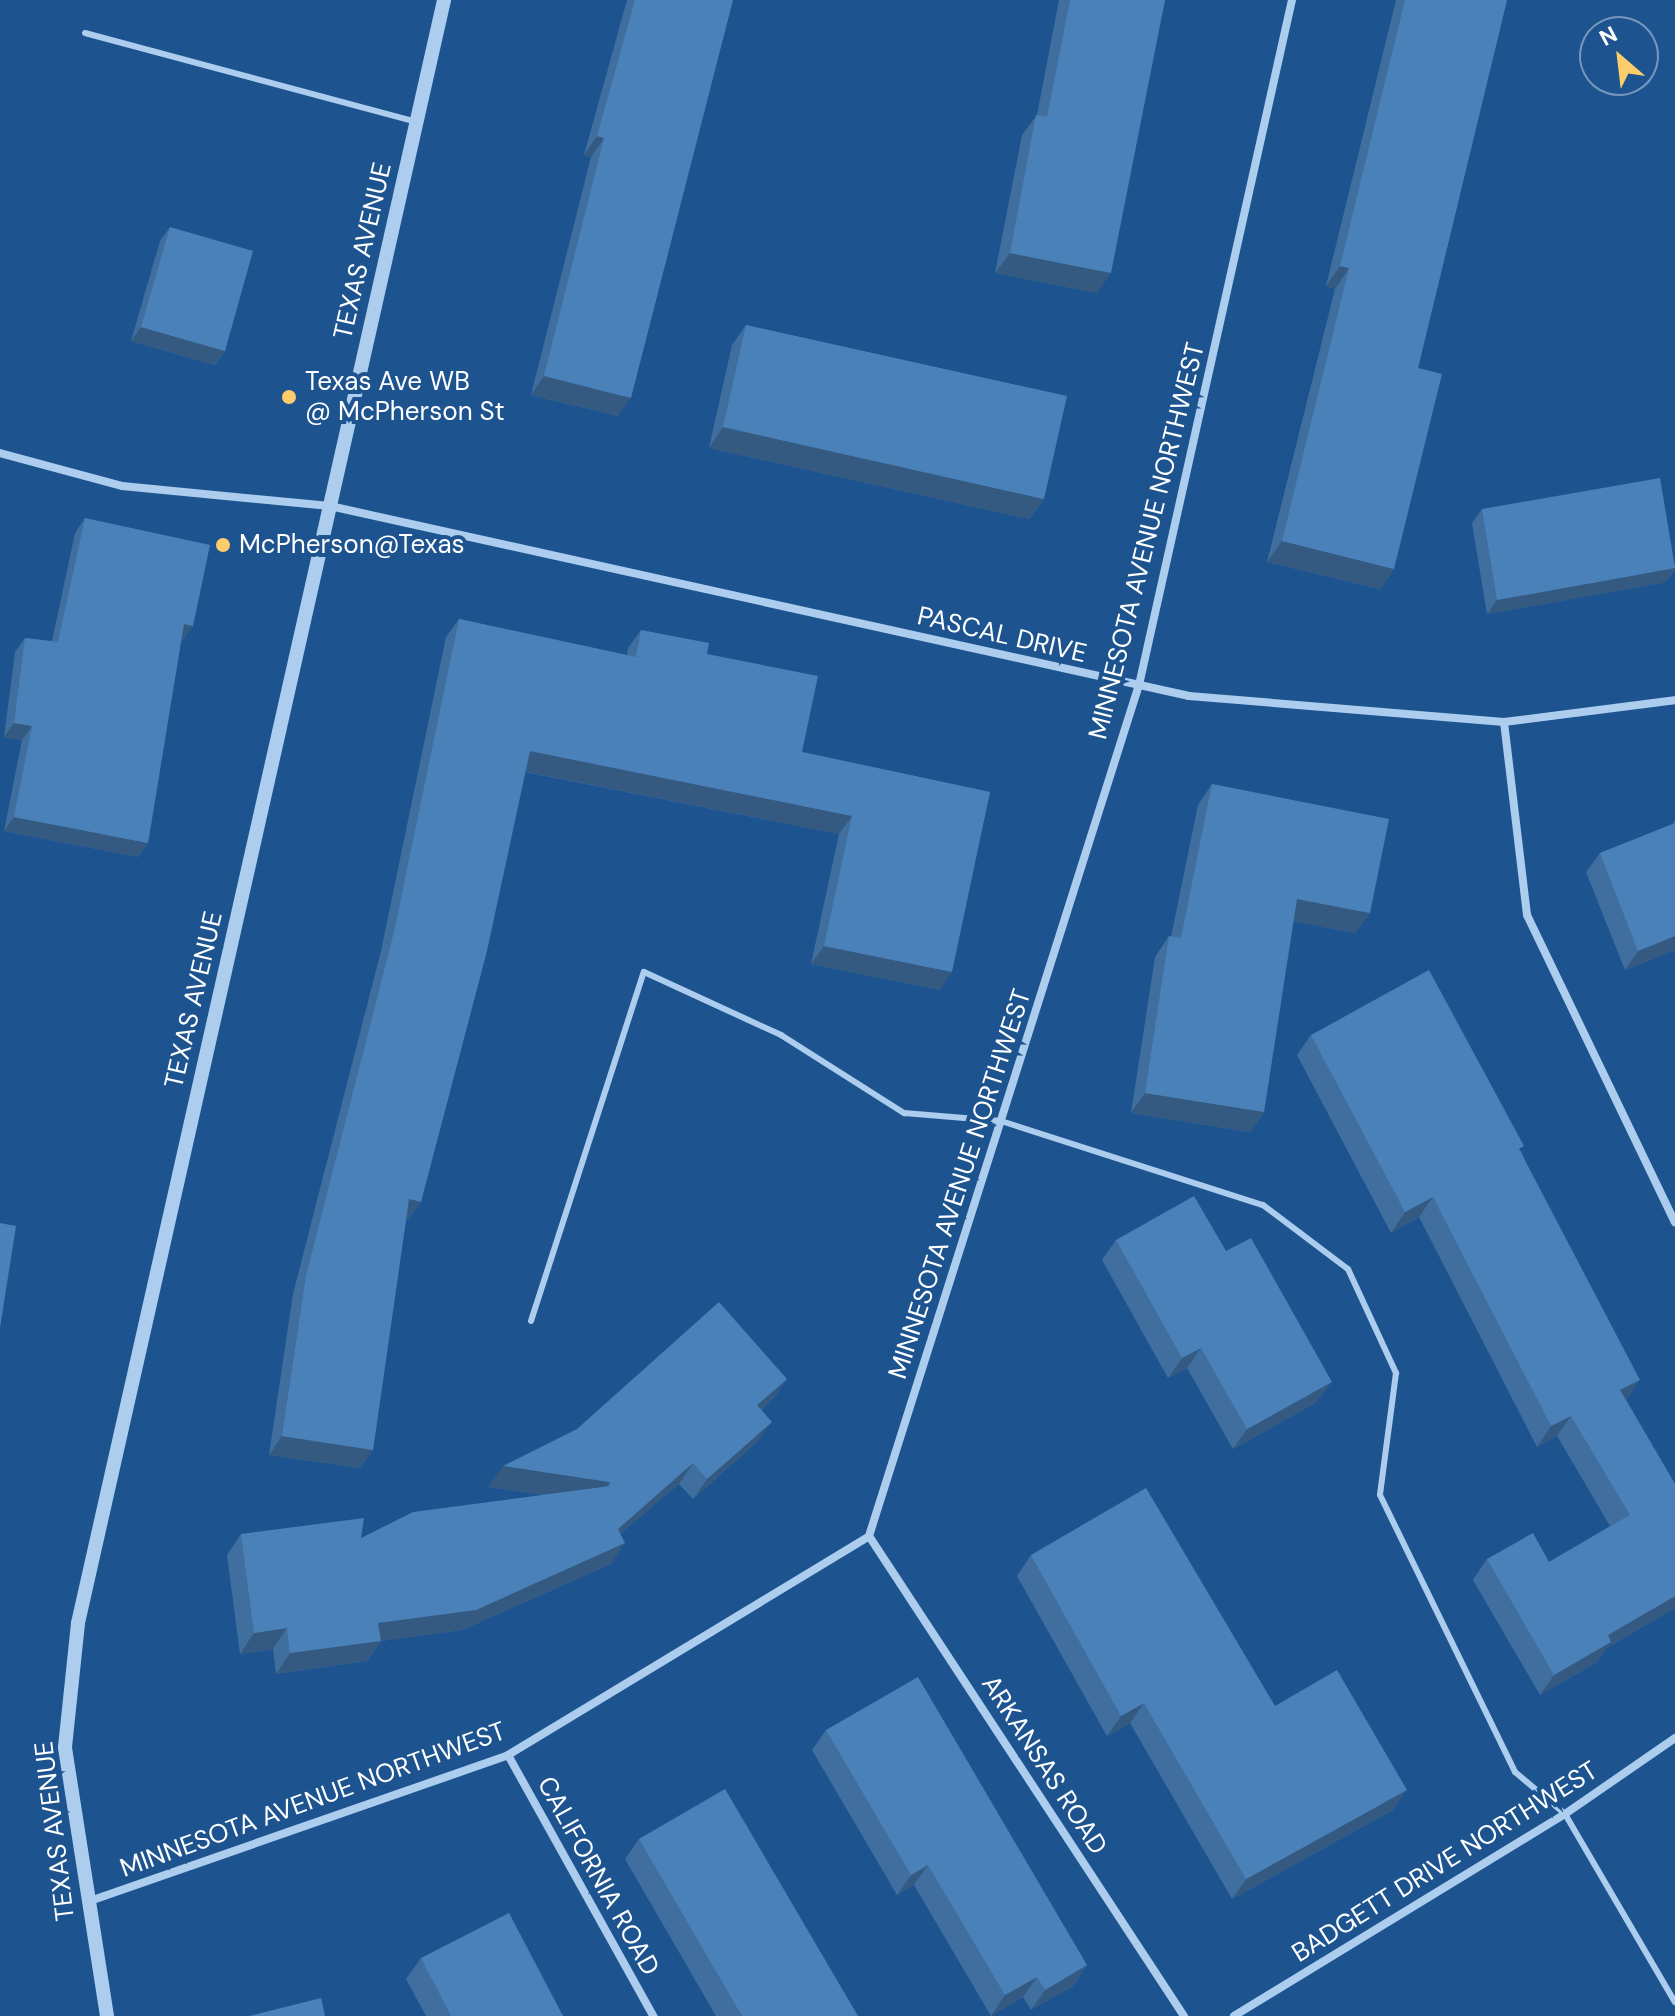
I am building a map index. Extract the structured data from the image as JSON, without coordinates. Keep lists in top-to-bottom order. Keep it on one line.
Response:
{"streets":{"street":["TEXAS AVENUE","MINNESOTA AVENUE NORTHWEST","PASCAL DRIVE","ARKANSAS ROAD","BADGETT DRIVE NORTHWEST","CALIFORNIA ROAD"]},"crossings":[["TEXAS AVENUE","MINNESOTA AVENUE NORTHWEST"],["TEXAS AVENUE","PASCAL DRIVE"],["MINNESOTA AVENUE NORTHWEST","PASCAL DRIVE"],["MINNESOTA AVENUE NORTHWEST","ARKANSAS ROAD"],["MINNESOTA AVENUE NORTHWEST","CALIFORNIA ROAD"]],"places":["Texas Ave WB @ McPherson St","McPherson@Texas"],"north":"top left"}
